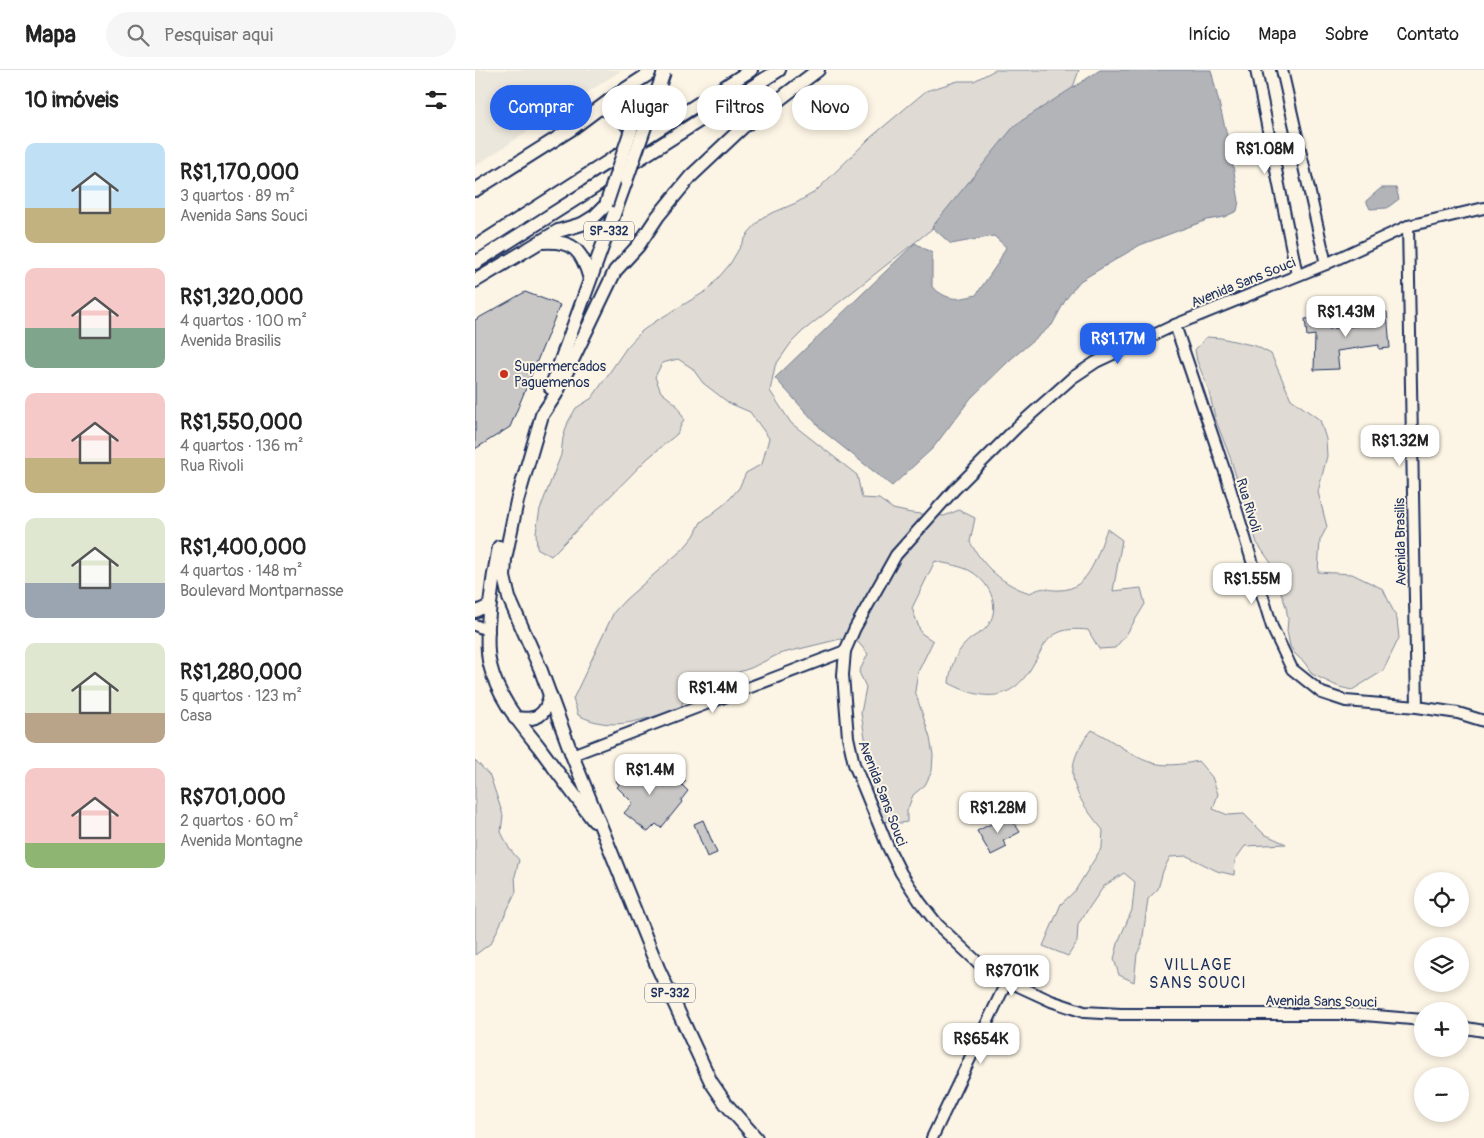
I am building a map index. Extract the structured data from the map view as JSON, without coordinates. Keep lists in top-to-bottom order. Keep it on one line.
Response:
{"streets":{"main road":["SP-332"],"street":["Avenida Sans Souci","Rua Rivoli","Avenida Brasilis"]},"crossings":[["Avenida Sans Souci","Rua Rivoli"],["Avenida Sans Souci","Avenida Brasilis"],["Rua Rivoli","Avenida Brasilis"]],"districts":["VILLAGE SANS SOUCI"],"places":["Supermercados Paguemenos"],"page":{"header":"Mapa","search":"Pesquisar aqui","nav":["Início","Mapa","Sobre","Contato"],"heading":"10 imóveis","chip":["Comprar","Alugar","Filtros","Novo"],"list":[{"name":"R$1,170,000","note":"3 quartos · 89 m² · Avenida Sans Souci"},{"name":"R$1,320,000","note":"4 quartos · 100 m² · Avenida Brasilis"},{"name":"R$1,550,000","note":"4 quartos · 136 m² · Rua Rivoli"},{"name":"R$1,400,000","note":"4 quartos · 148 m² · Boulevard Montparnasse"},{"name":"R$1,280,000","note":"5 quartos · 123 m² · Casa"},{"name":"R$701,000","note":"2 quartos · 60 m² · Avenida Montagne"}],"price":["R$1.08M","R$1.43M","R$1.17M","R$1.32M","R$1.55M","R$1.4M","R$1.4M","R$1.28M","R$701K","R$654K"],"map_buttons":["+","−"]}}
